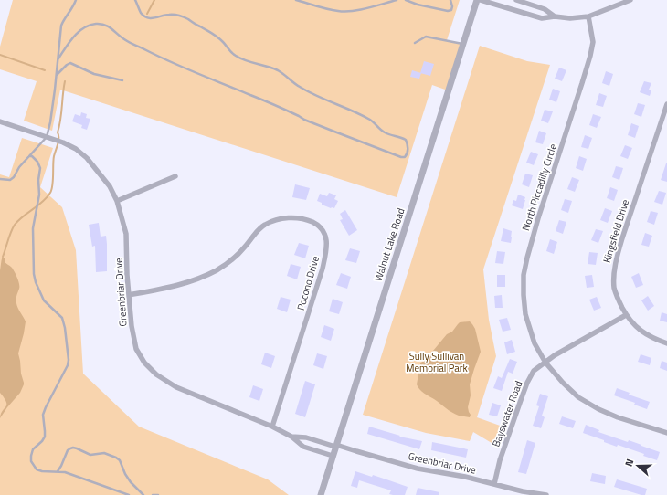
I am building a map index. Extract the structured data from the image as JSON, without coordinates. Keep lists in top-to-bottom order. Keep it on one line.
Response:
{"streets":{"street":["North Piccadilly Circle","Kingsfield Drive","Walnut Lake Road","Pocono Drive","Greenbriar Drive","Bayswater Road"]},"crossings":[["North Piccadilly Circle","Bayswater Road"],["Kingsfield Drive","Bayswater Road"],["Walnut Lake Road","Greenbriar Drive"],["Pocono Drive","Greenbriar Drive"],["Greenbriar Drive","Bayswater Road"]],"parks":["Sully Sullivan Memorial Park"],"north":"left"}
